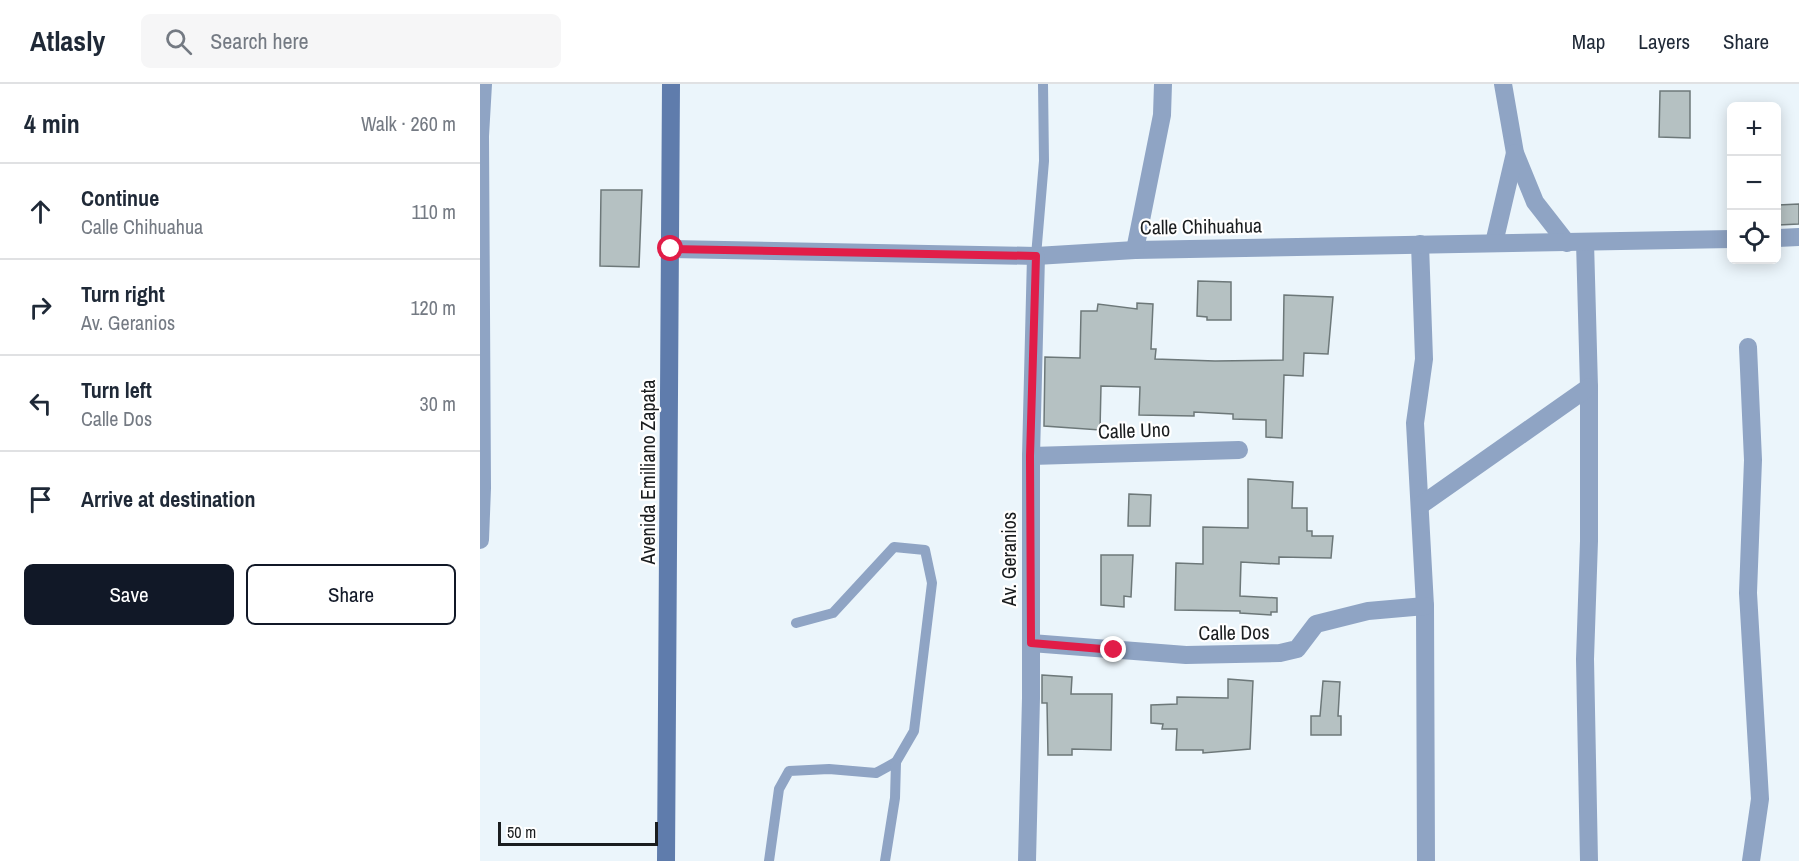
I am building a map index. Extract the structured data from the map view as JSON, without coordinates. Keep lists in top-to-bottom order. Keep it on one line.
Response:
{"streets":{"main road":["Avenida Emiliano Zapata"],"street":["Calle Chihuahua","Calle Uno","Av. Geranios","Calle Dos"]},"crossings":[["Calle Chihuahua","Avenida Emiliano Zapata"],["Calle Chihuahua","Av. Geranios"],["Calle Uno","Av. Geranios"],["Av. Geranios","Calle Dos"]],"scale_bar":"50 m","page":{"header":"Atlasly","search":"Search here","nav":["Map","Layers","Share"],"heading":["4 min","Walk · 260 m"],"map_buttons":["+","−"],"list":[["Continue","Calle Chihuahua","110 m"],["Turn right","Av. Geranios","120 m"],["Turn left","Calle Dos","30 m"],"Arrive at destination"],"buttons":["Save","Share"],"scale":"50 m"}}
